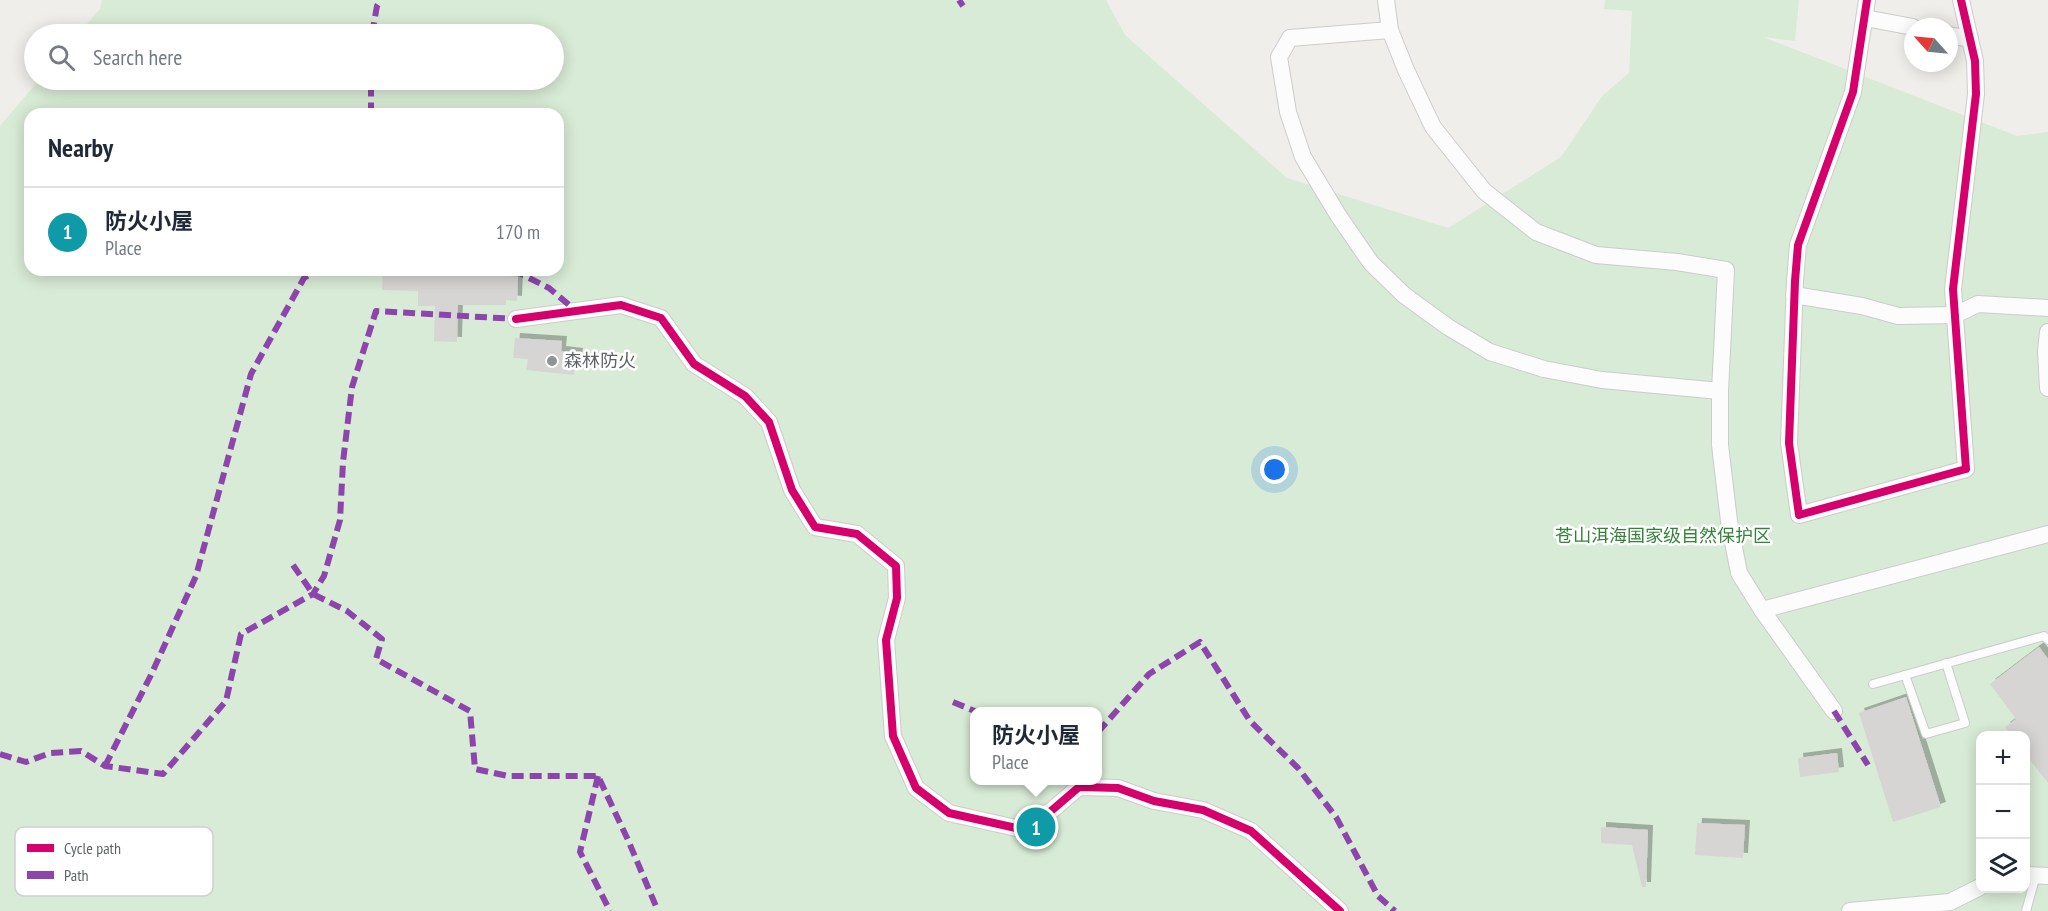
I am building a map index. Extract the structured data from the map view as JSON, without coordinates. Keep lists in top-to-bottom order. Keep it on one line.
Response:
{"parks":["苍山洱海国家级自然保护区"],"places":["森林防火"],"legend":["Cycle path","Path"],"north":"top left","page":{"search":"Search here","heading":"Nearby","list":[{"mark":"1","name":"防火小屋","note":"Place","value":"170 m"}],"popup":["防火小屋","Place"],"map_buttons":["+","−"],"pins":"1"}}
